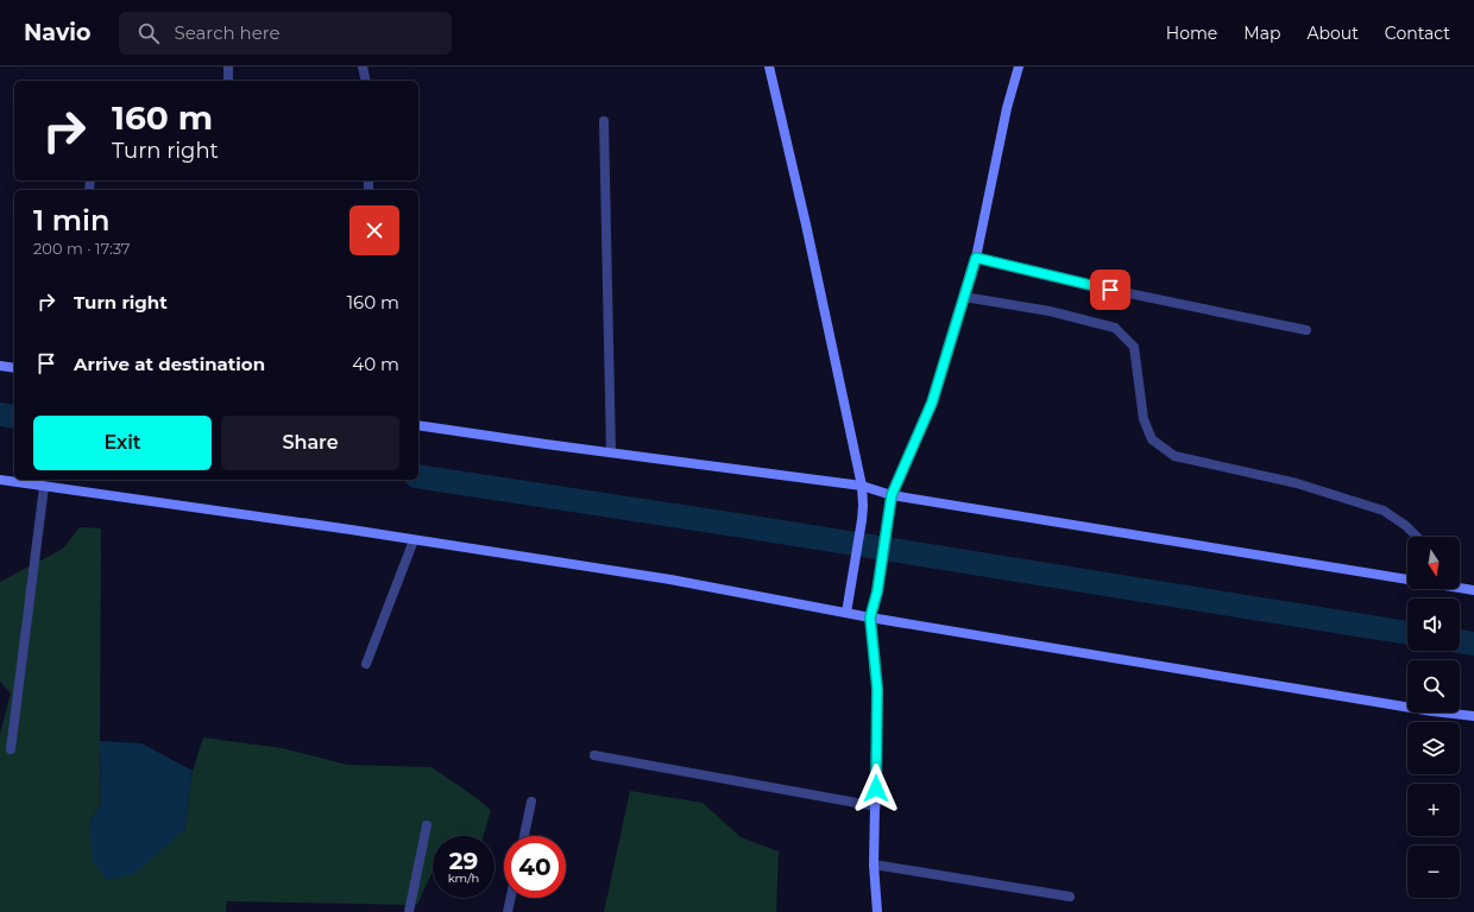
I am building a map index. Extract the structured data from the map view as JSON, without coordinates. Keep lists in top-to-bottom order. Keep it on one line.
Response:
{"north":"bottom","page":{"header":"Navio","search":"Search here","nav":["Home","Map","About","Contact"],"turn":["160 m","Turn right"],"heading":["1 min","200 m · 17:37"],"list":[{"name":"Turn right","value":"160 m"},{"name":"Arrive at destination","value":"40 m"}],"buttons":["Exit","Share"],"map_buttons":["+","−"],"speed":"29 km/h","limit":"40"}}
